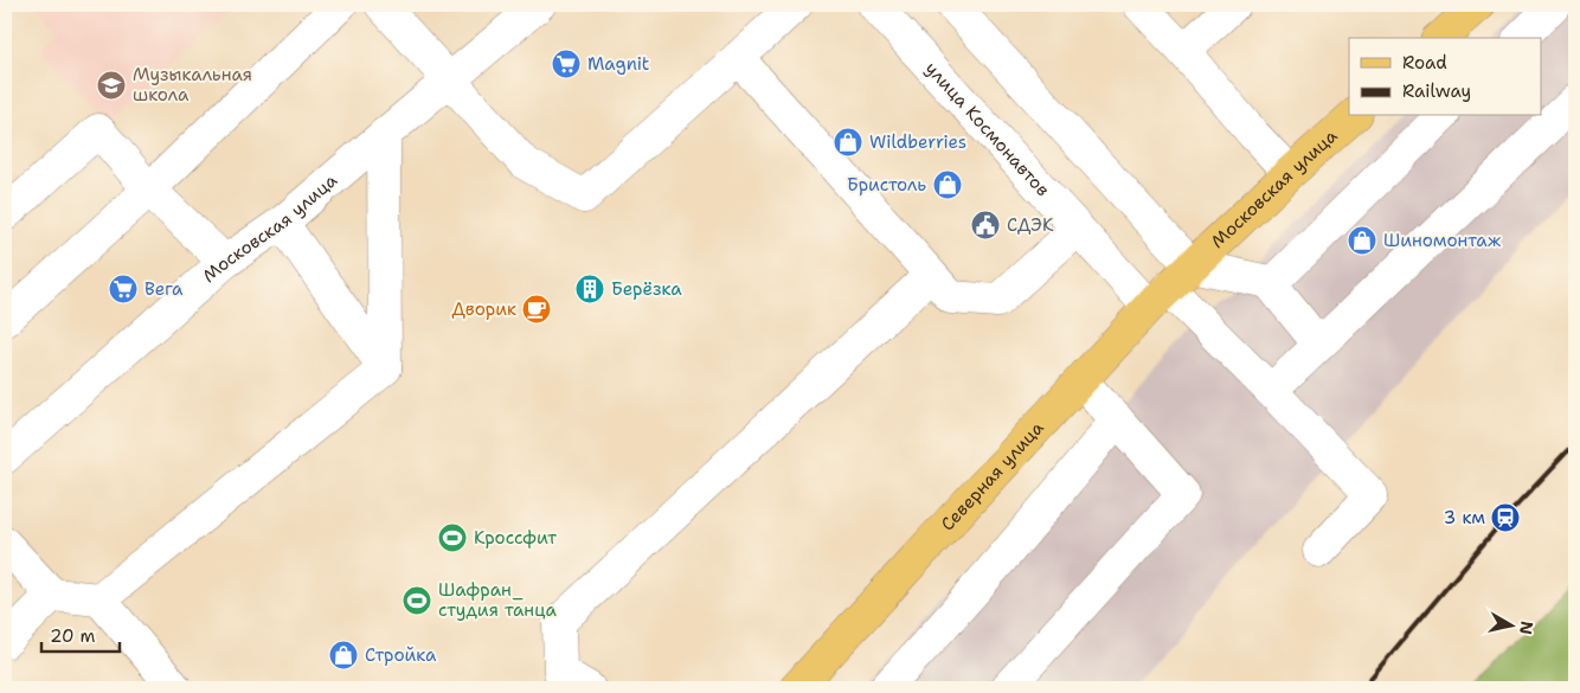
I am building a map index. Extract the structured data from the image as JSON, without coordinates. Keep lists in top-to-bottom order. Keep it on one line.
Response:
{"streets":{"main road":["Московская улица","Северная улица"],"street":["улица Космонавтов"]},"crossings":[["улица Космонавтов","Северная улица"],["Московская улица","Северная улица"]],"places":{"supermarket":["Magnit","Вега"],"school or university":["Музыкальная школа"],"shop":["Wildberries","Бристоль","Шиномонтаж","Стройка"],"public building":["СДЭК"],"building":["Берёзка"],"cafe":["Дворик"],"station":["3 км"],"sports":["Кроссфит","Шафран_ студия танца"]},"legend":["Road","Railway"],"scale_bar":"20 m","north":"right"}
